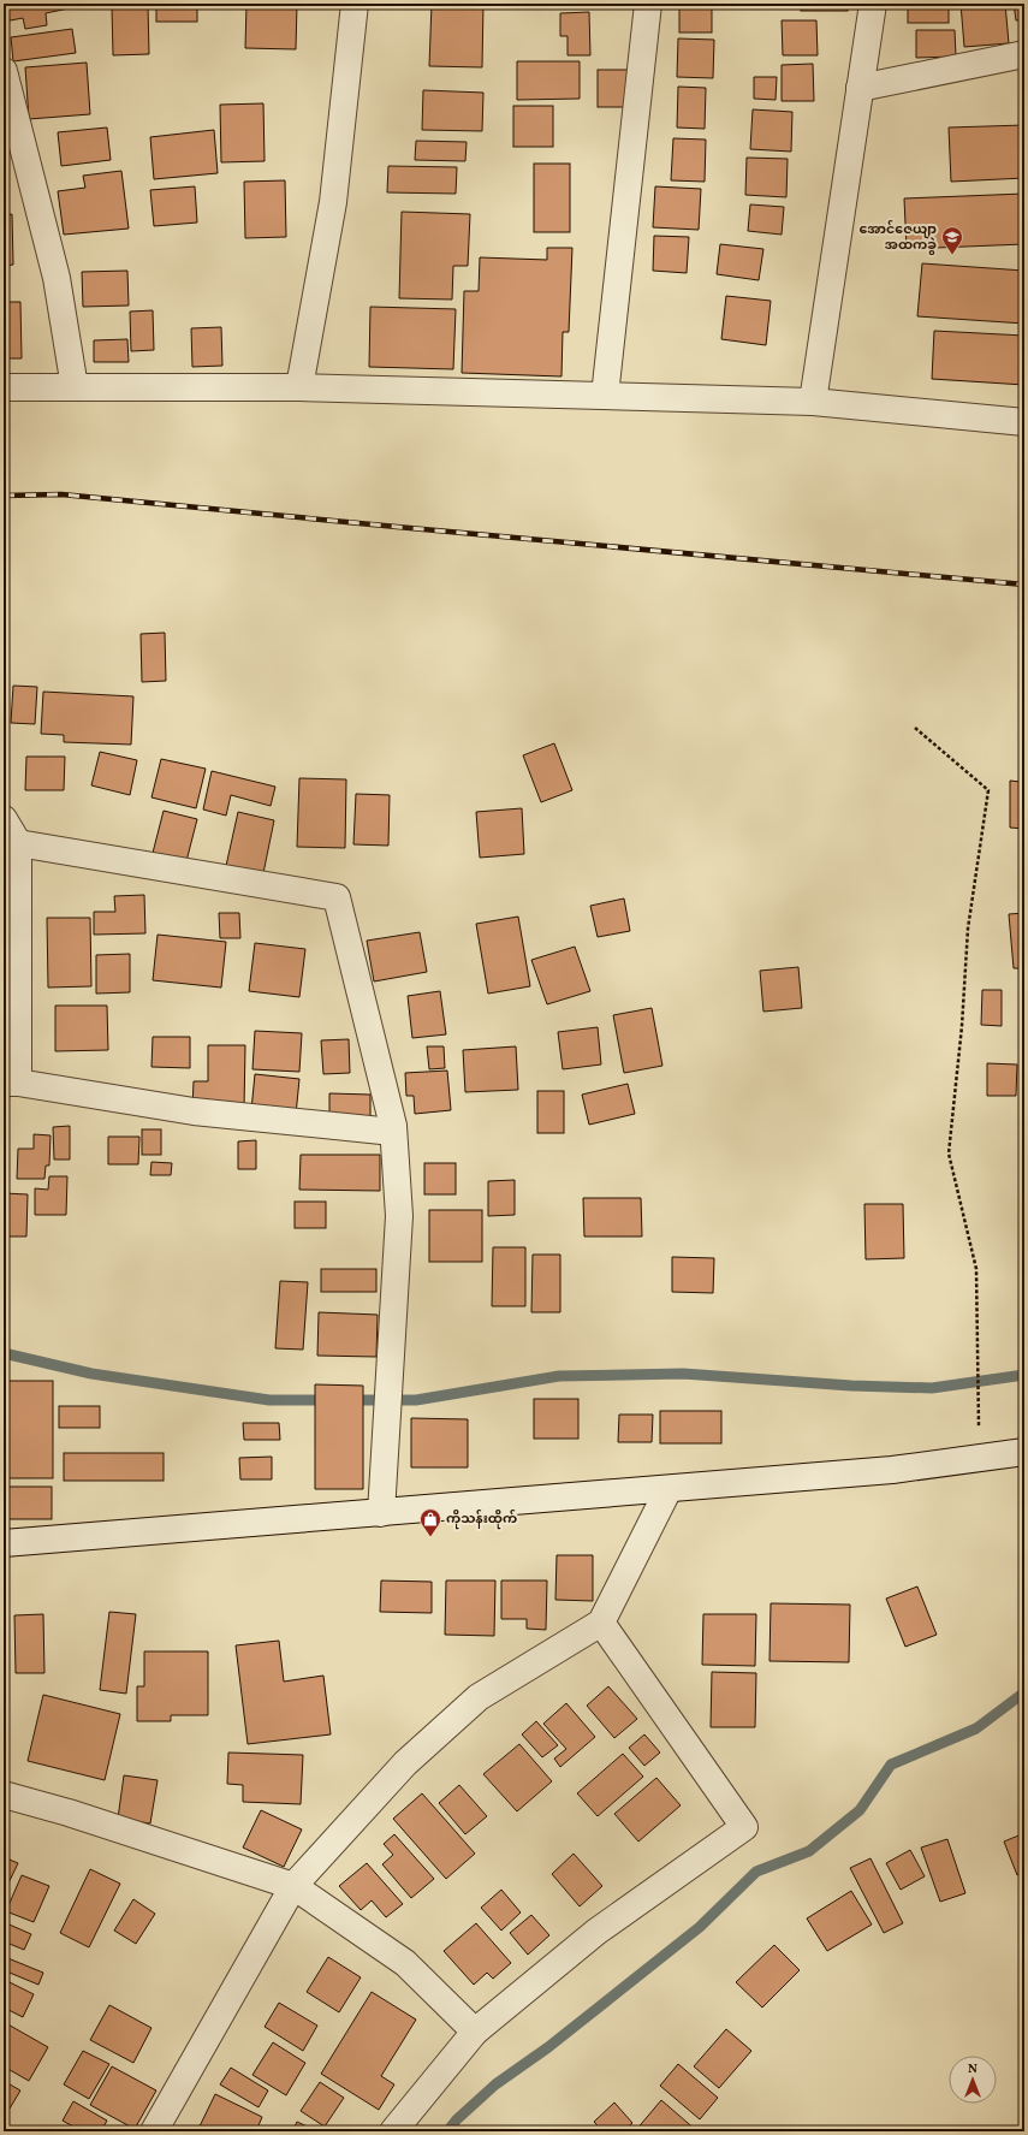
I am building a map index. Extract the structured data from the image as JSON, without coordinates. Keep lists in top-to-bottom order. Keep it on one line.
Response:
{"places":{"school or university":["အောင်ဇေယျာ အထကခွဲ"],"shop":["ကိုသန်းထိုက်"]},"north":"top"}
